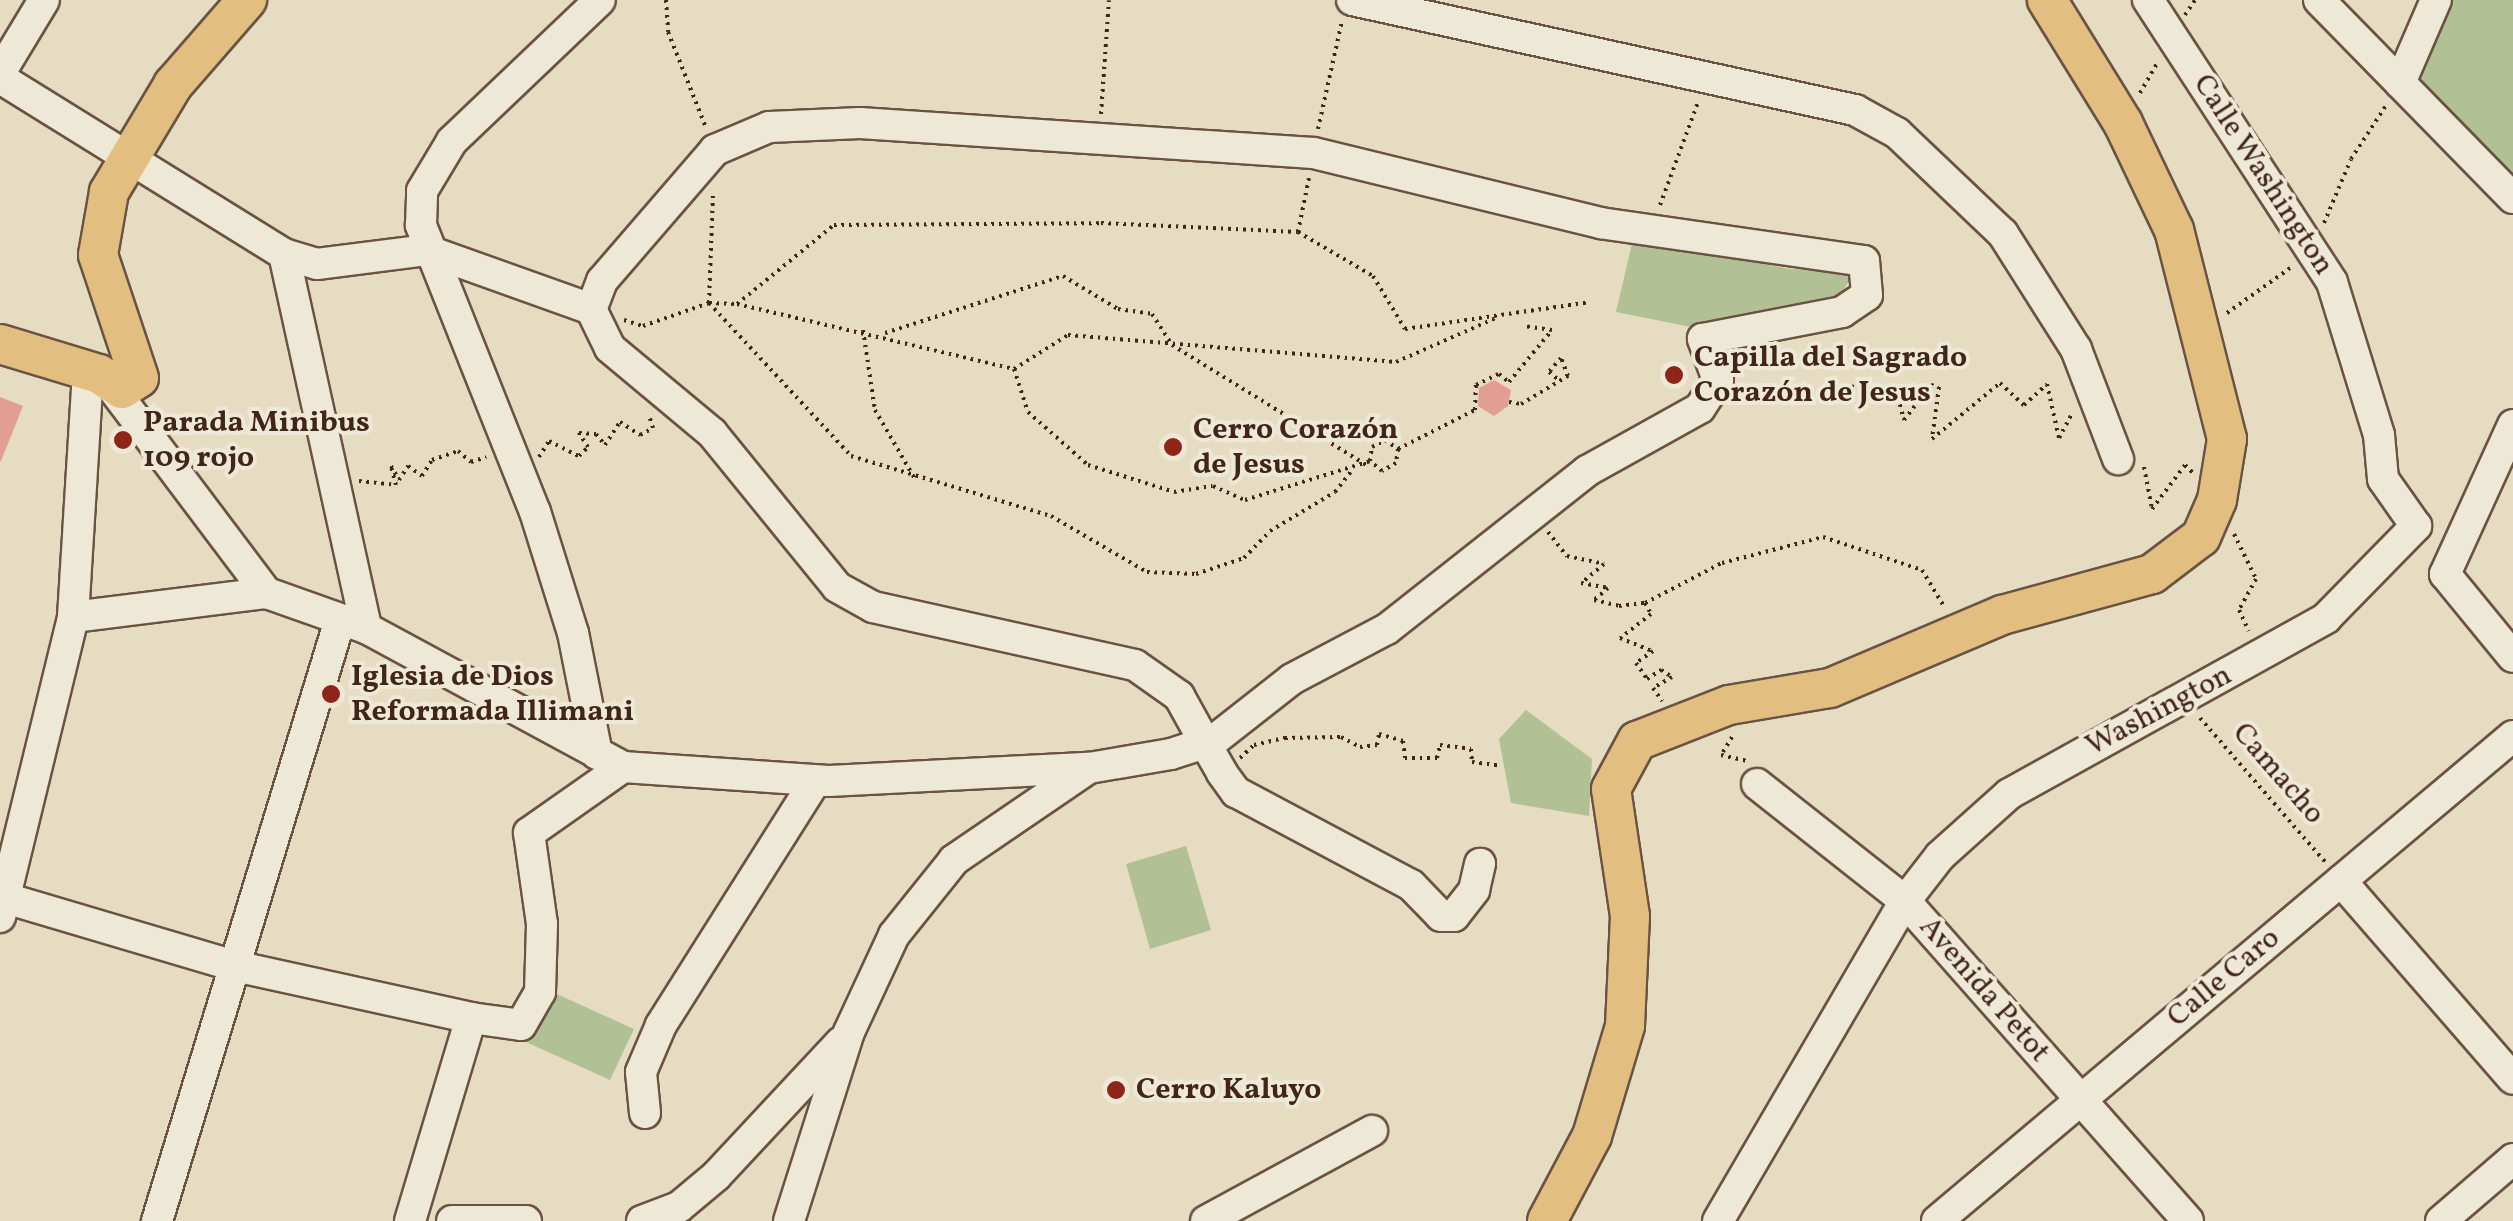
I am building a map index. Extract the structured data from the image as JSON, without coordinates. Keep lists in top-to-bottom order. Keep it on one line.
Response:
{"streets":{"street":["Calle Washington","Washington","Calle Caro","Avenida Petot"],"path":["Camacho"]},"crossings":[["Calle Washington","Washington"],["Washington","Camacho"],["Washington","Avenida Petot"],["Camacho","Calle Caro"],["Calle Caro","Avenida Petot"]],"places":["Capilla del Sagrado Corazón de Jesus","Parada Minibus 109 rojo","Cerro Corazón de Jesus","Iglesia de Dios Reformada Illimani","Cerro Kaluyo"]}
